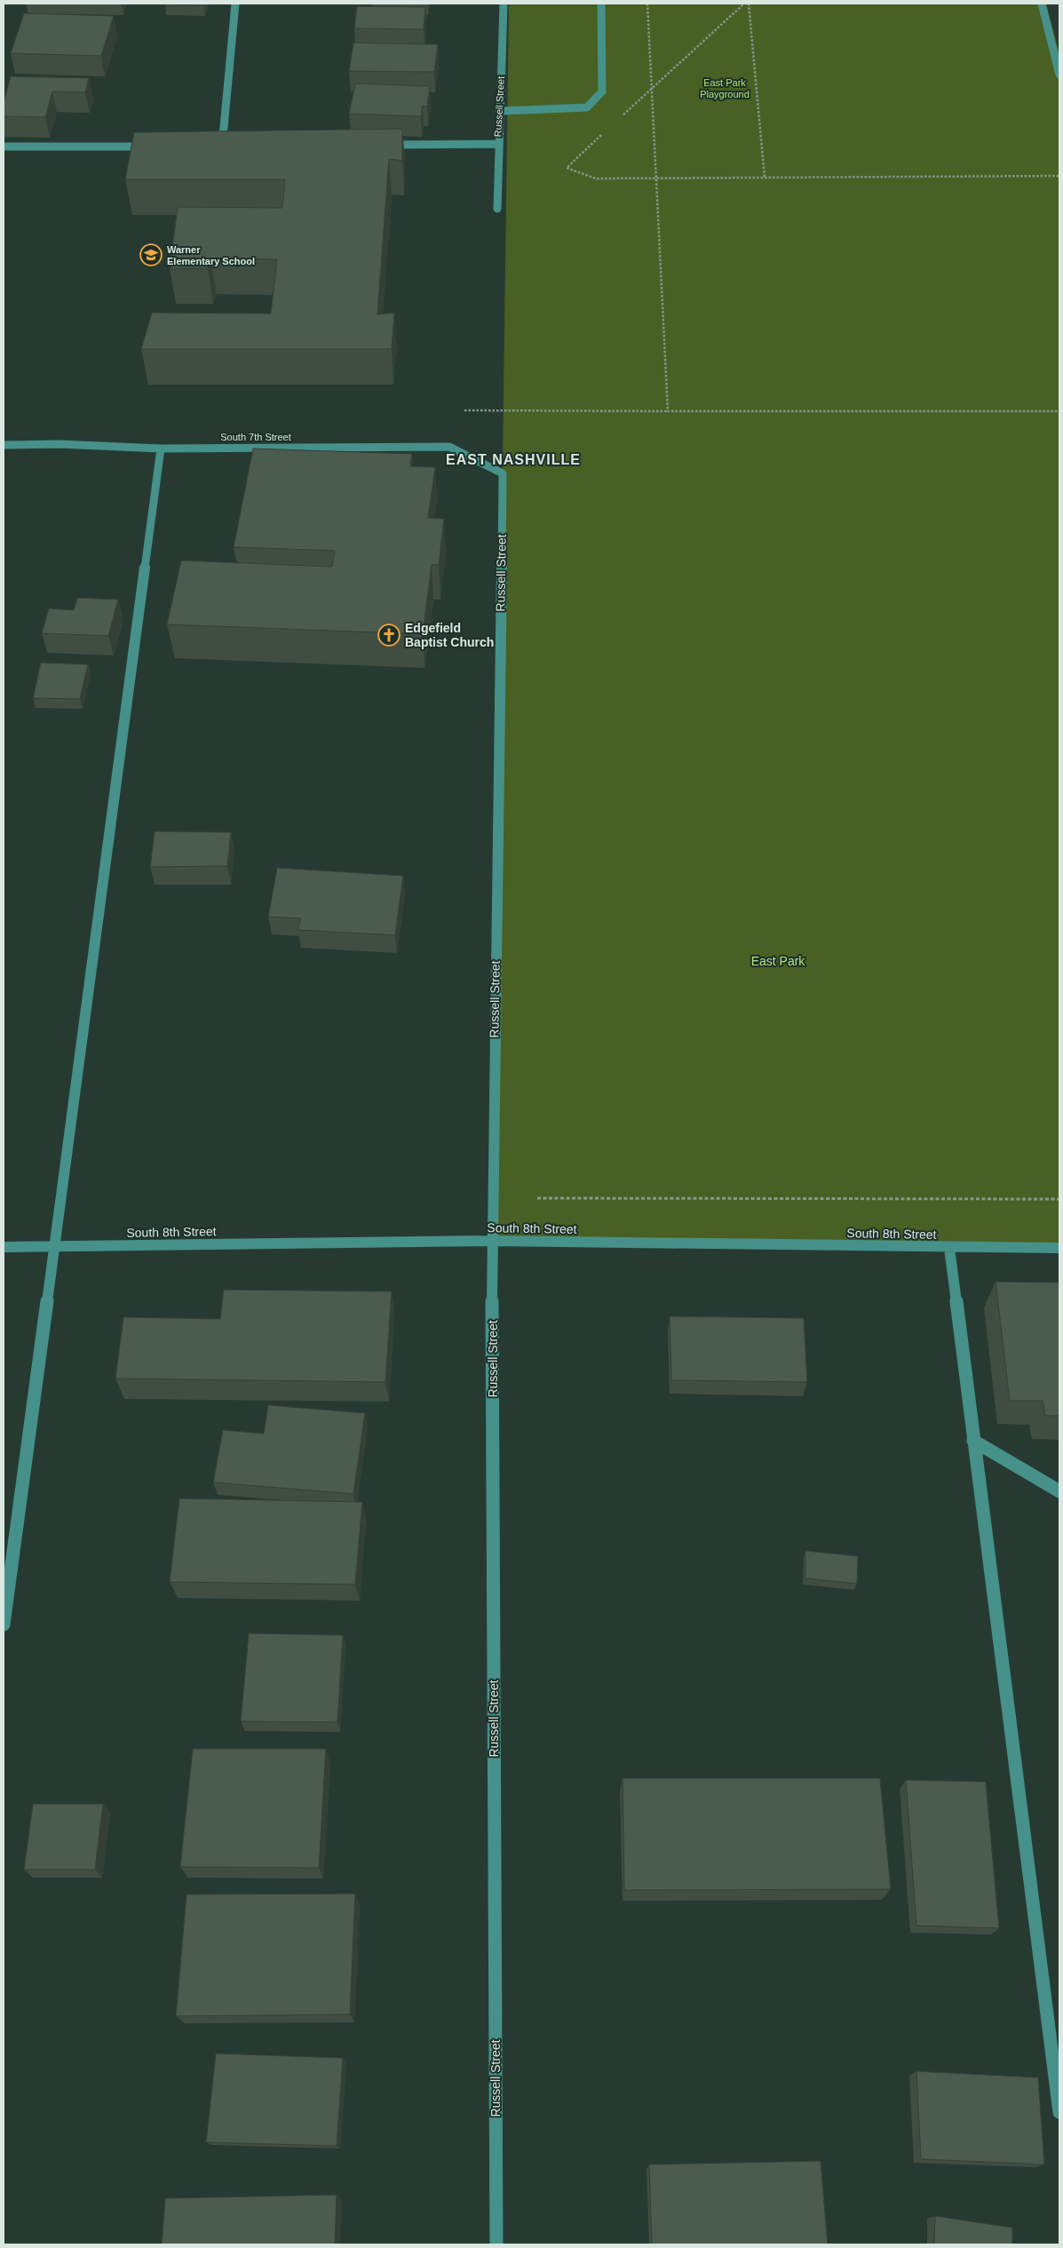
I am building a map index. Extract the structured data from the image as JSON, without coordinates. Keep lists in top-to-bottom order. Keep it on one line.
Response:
{"streets":{"street":["Russell Street","South 7th Street","South 8th Street"]},"crossings":[["Russell Street","South 7th Street"],["Russell Street","South 8th Street"]],"districts":["EAST NASHVILLE"],"parks":["East Park Playground","East Park"],"places":{"school or university":["Warner Elementary School"],"church":["Edgefield Baptist Church"]}}
